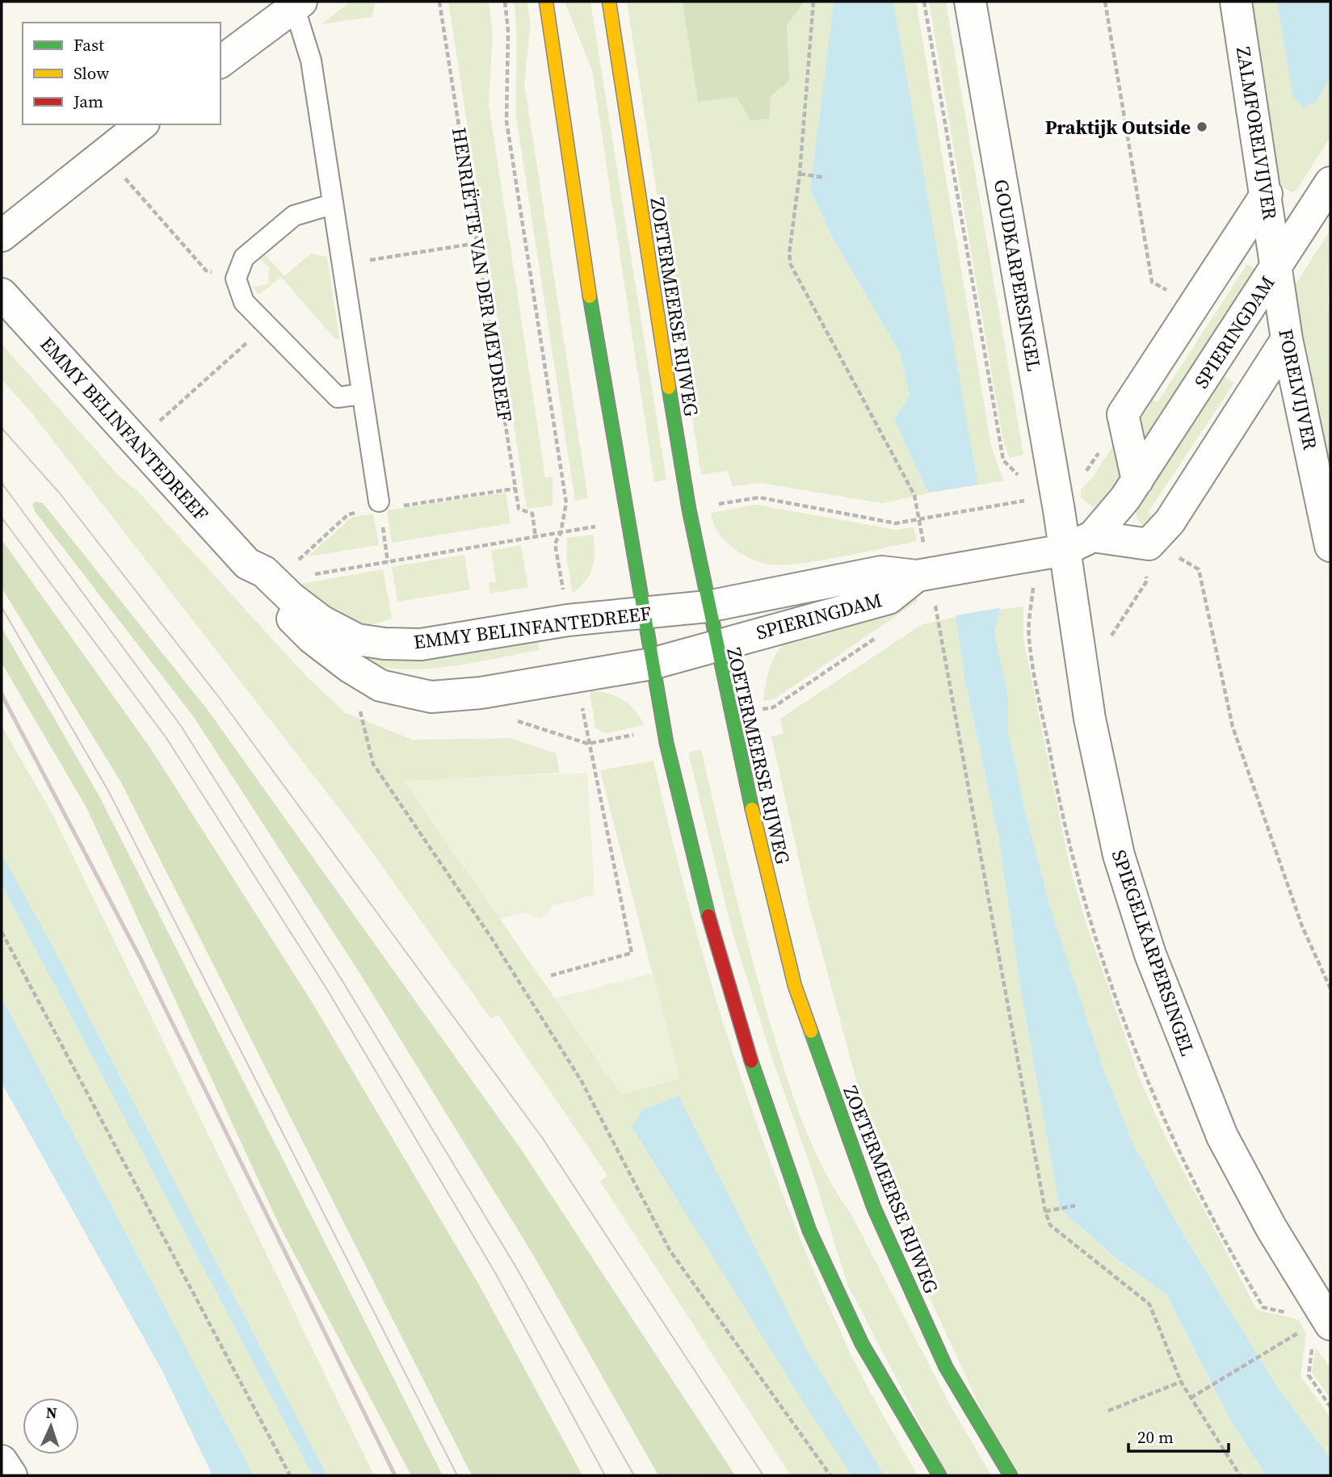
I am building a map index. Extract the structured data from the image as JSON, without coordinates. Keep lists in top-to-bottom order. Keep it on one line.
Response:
{"streets":{"main road":["ZOETERMEERSE RIJWEG"],"street":["ZALMFORELVIJVER","GOUDKARPERSINGEL","SPIERINGDAM","FORELVIJVER","EMMY BELINFANTEDREEF","SPIEGELKARPERSINGEL"],"path":["HENRIËTTE VAN DER MEYDREEF"]},"crossings":[["ZALMFORELVIJVER","SPIERINGDAM"],["ZALMFORELVIJVER","FORELVIJVER"],["GOUDKARPERSINGEL","SPIERINGDAM"],["GOUDKARPERSINGEL","SPIEGELKARPERSINGEL"],["ZOETERMEERSE RIJWEG","SPIERINGDAM"],["ZOETERMEERSE RIJWEG","EMMY BELINFANTEDREEF"],["SPIERINGDAM","FORELVIJVER"],["SPIERINGDAM","EMMY BELINFANTEDREEF"],["SPIERINGDAM","SPIEGELKARPERSINGEL"]],"places":["Praktijk Outside"],"legend":["Fast","Slow","Jam"],"scale_bar":"20 m","north":"top"}
